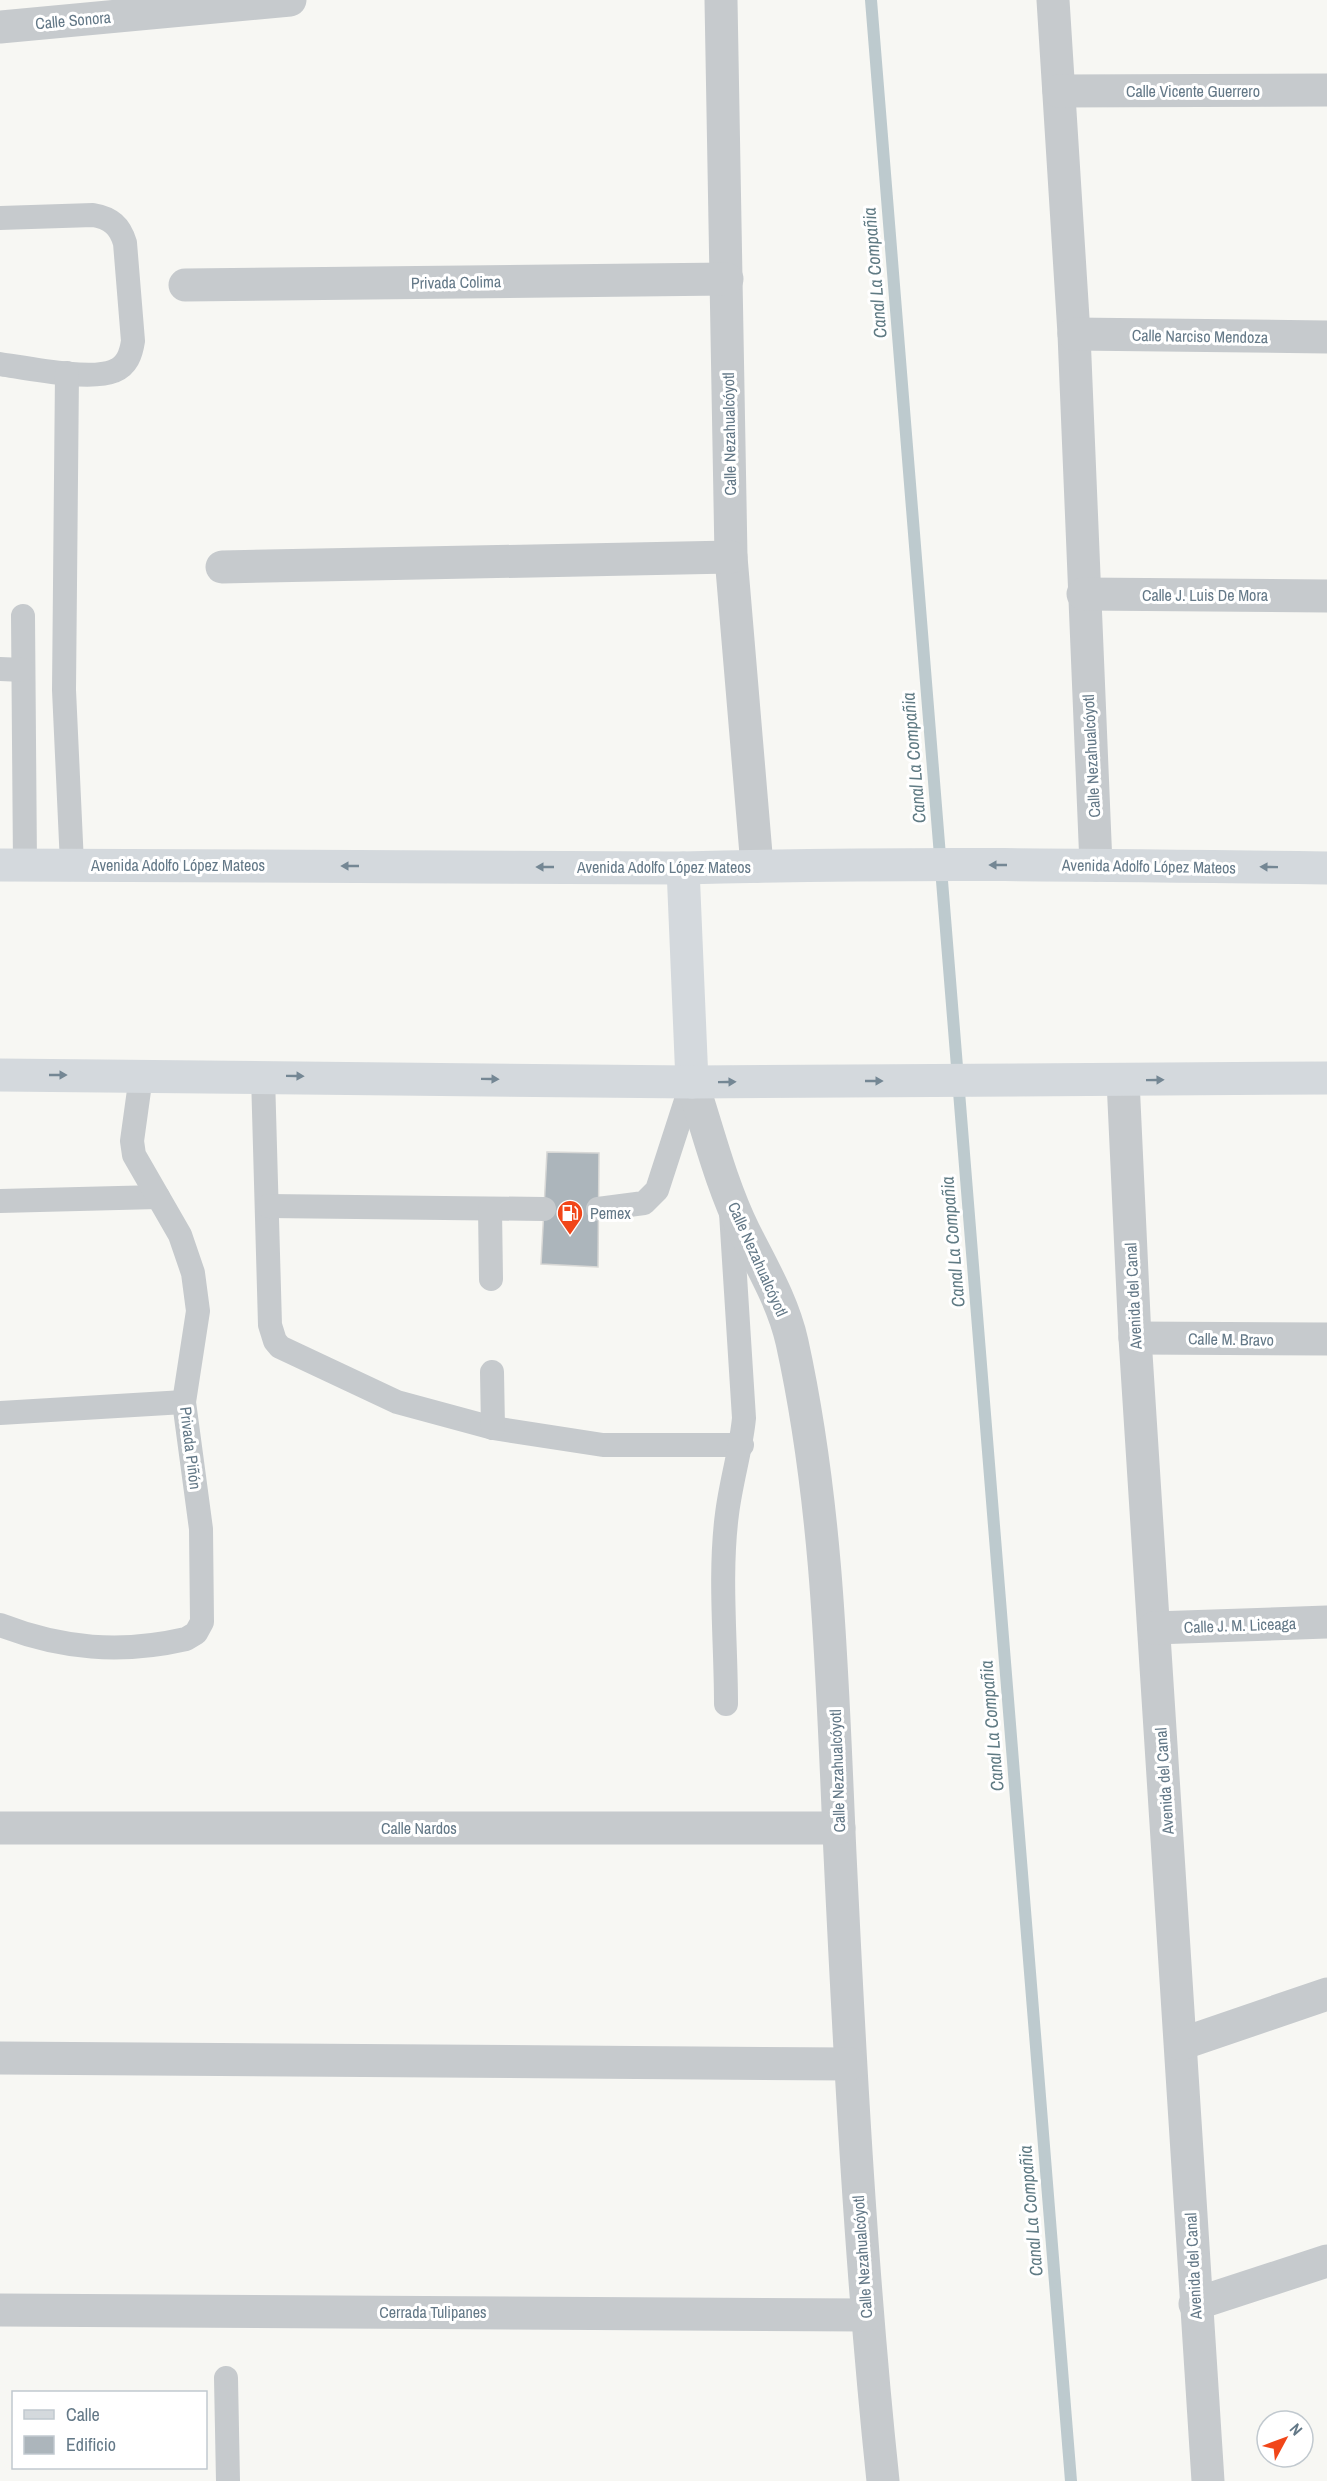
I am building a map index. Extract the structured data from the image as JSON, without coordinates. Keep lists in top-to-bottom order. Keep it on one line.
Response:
{"streets":{"main road":["Avenida Adolfo López Mateos"],"street":["Calle Sonora","Calle Vicente Guerrero","Privada Colima","Calle Narciso Mendoza","Calle Nezahualcóyotl","Calle J. Luis De Mora","Avenida del Canal","Calle M. Bravo","Calle J. M. Liceaga","Calle Nardos","Cerrada Tulipanes"],"lane":["Privada Piñón"]},"crossings":[["Calle Vicente Guerrero","Calle Nezahualcóyotl"],["Privada Colima","Calle Nezahualcóyotl"],["Calle Narciso Mendoza","Calle Nezahualcóyotl"],["Calle Nezahualcóyotl","Calle J. Luis De Mora"],["Calle Nezahualcóyotl","Avenida Adolfo López Mateos"],["Calle Nezahualcóyotl","Calle Nardos"],["Calle Nezahualcóyotl","Cerrada Tulipanes"],["Avenida del Canal","Calle M. Bravo"],["Avenida del Canal","Calle J. M. Liceaga"]],"water":["Canal La Compañia"],"places":{"fuel station":["Pemex"]},"legend":["Calle","Edificio"],"north":"top right"}
